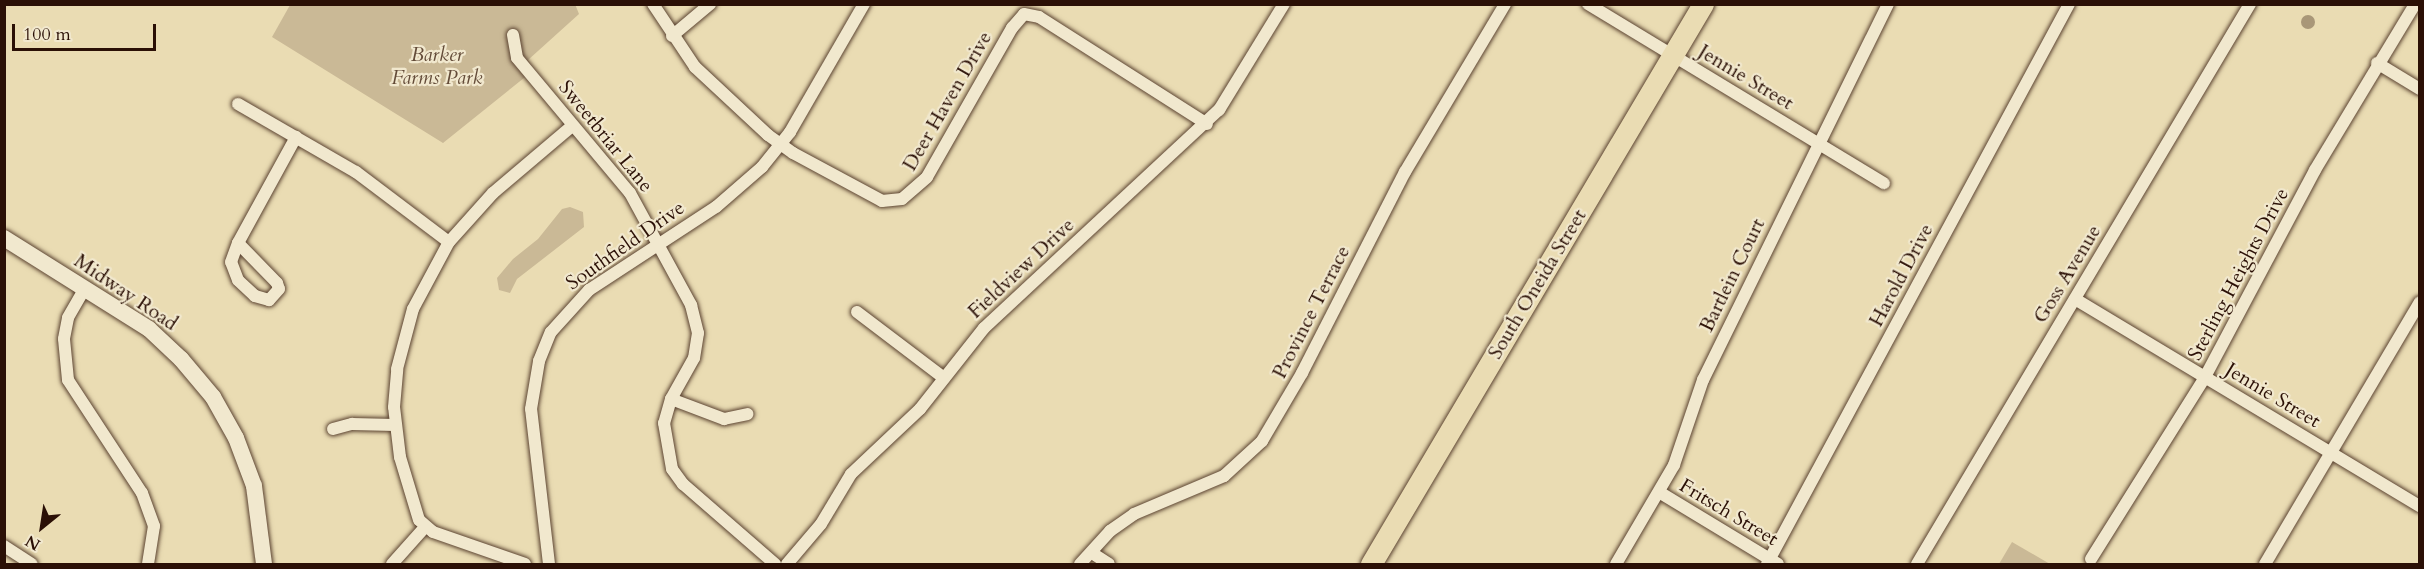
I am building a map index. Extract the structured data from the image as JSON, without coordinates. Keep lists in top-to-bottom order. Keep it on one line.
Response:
{"streets":{"highway":["South Oneida Street"],"main road":["Midway Road"],"street":["Jennie Street","Deer Haven Drive","Sweetbriar Lane","Southfield Drive","Fieldview Drive","Goss Avenue","Sterling Heights Drive","Bartlein Court","Harold Drive","Province Terrace","Fritsch Street"]},"crossings":[["Jennie Street","Goss Avenue"],["Jennie Street","Sterling Heights Drive"],["Jennie Street","Bartlein Court"],["Jennie Street","South Oneida Street"],["Deer Haven Drive","Southfield Drive"],["Deer Haven Drive","Fieldview Drive"],["Sweetbriar Lane","Southfield Drive"],["Bartlein Court","Fritsch Street"],["Harold Drive","Fritsch Street"]],"parks":["Barker Farms Park"],"scale_bar":"100 m","north":"bottom left"}
